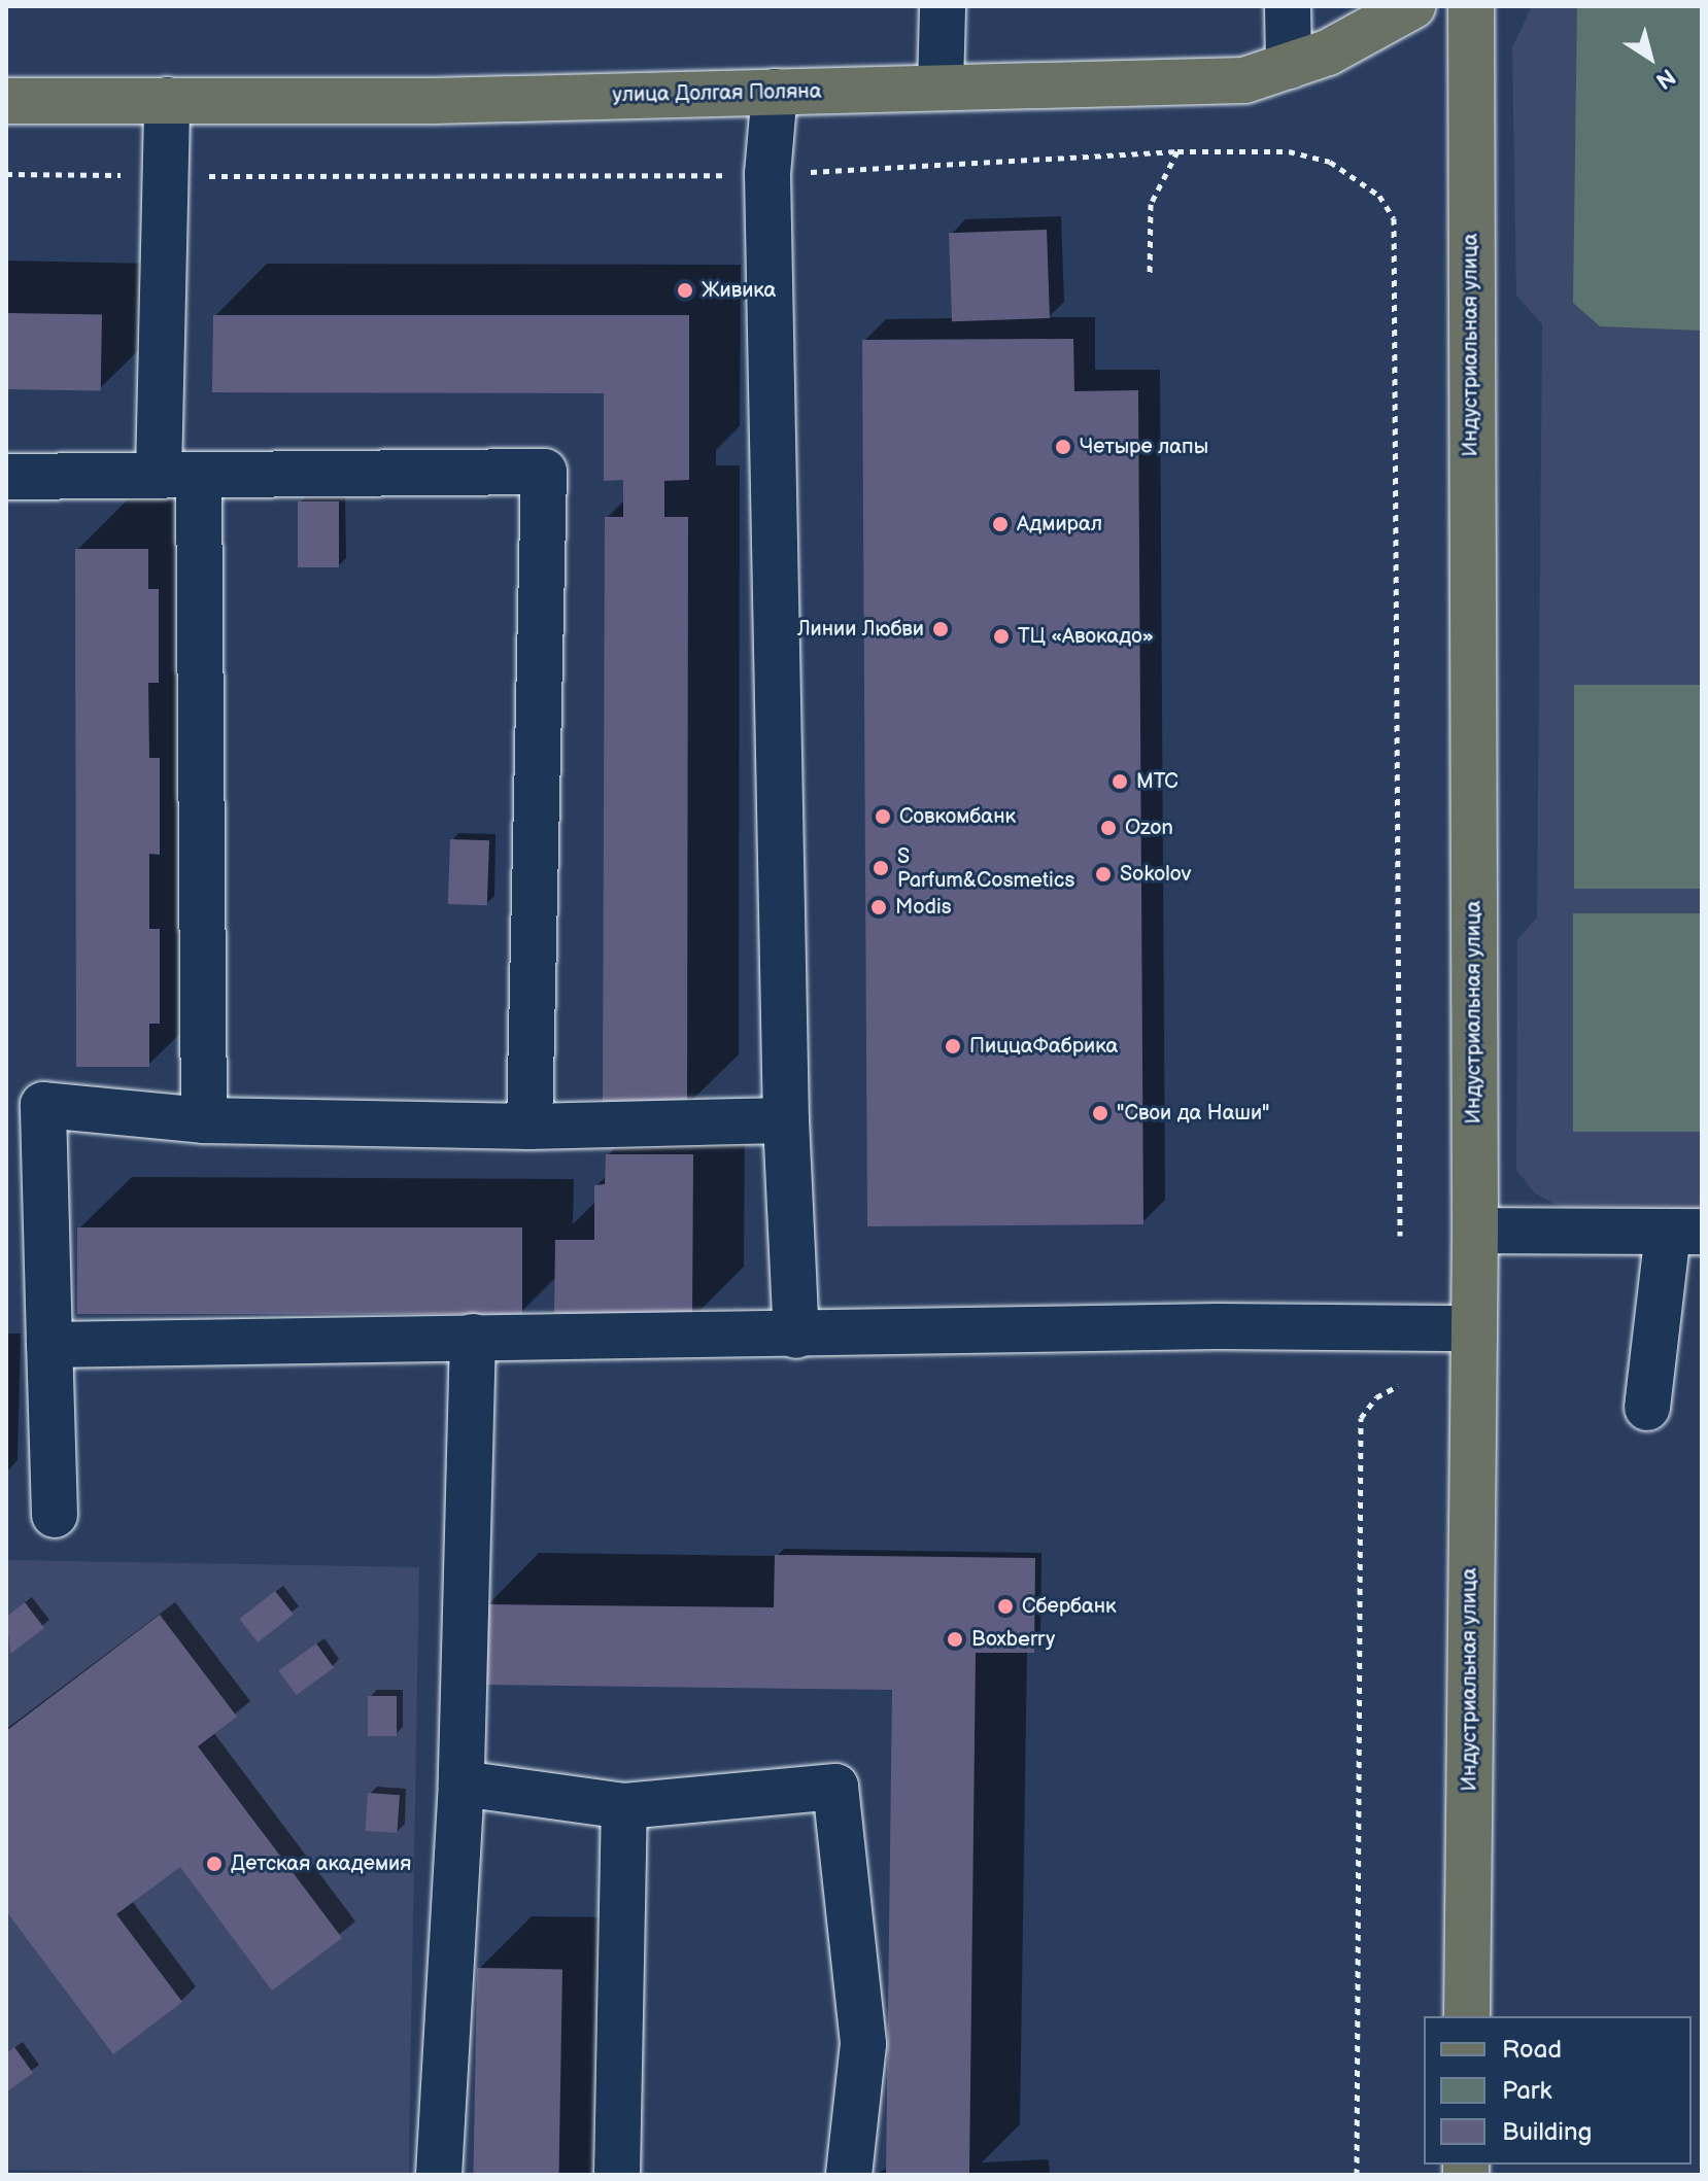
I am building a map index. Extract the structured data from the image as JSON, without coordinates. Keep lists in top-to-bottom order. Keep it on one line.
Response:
{"streets":{"main road":["улица Долгая Поляна","Индустриальная улица"]},"places":["Живика","Четыре лапы","Адмирал","Линии Любви","ТЦ «Авокадо»","МТС","Совкомбанк","Ozon","S Parfum&Cosmetics","Sokolov","Modis","ПиццаФабрика","\"Свои да Наши\"","Сбербанк","Boxberry","Детская академия"],"legend":["Road","Park","Building"],"north":"bottom right"}
